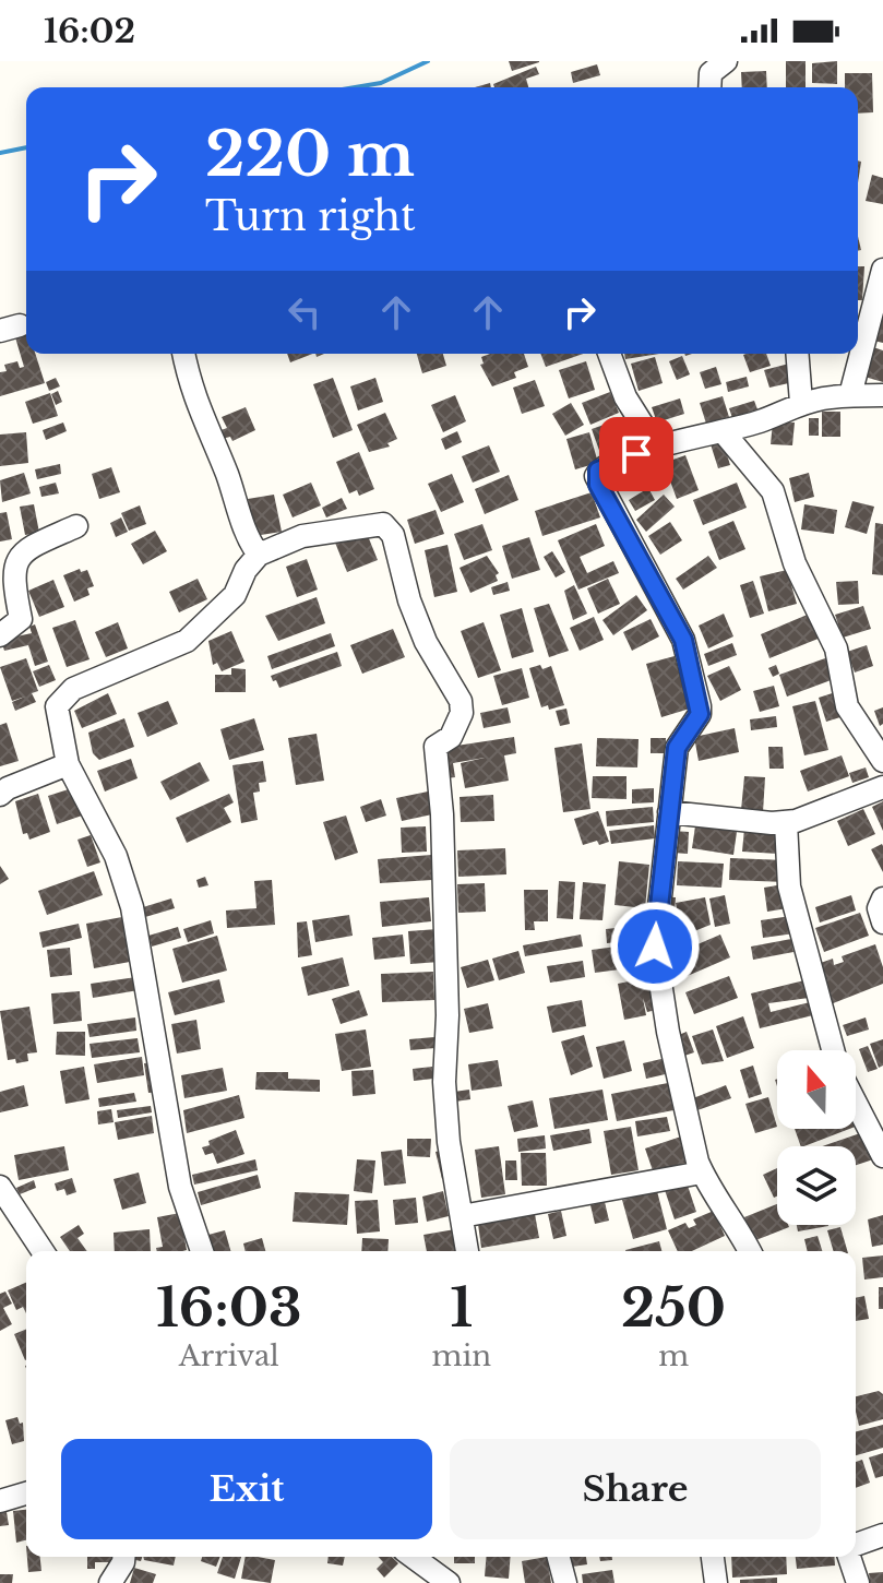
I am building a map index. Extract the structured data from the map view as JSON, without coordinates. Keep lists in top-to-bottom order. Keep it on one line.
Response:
{"north":"top","page":{"status":"16:02","turn":["220 m","Turn right"],"eta":["16:03","Arrival","1","min","250","m"],"buttons":["Exit","Share"]}}
